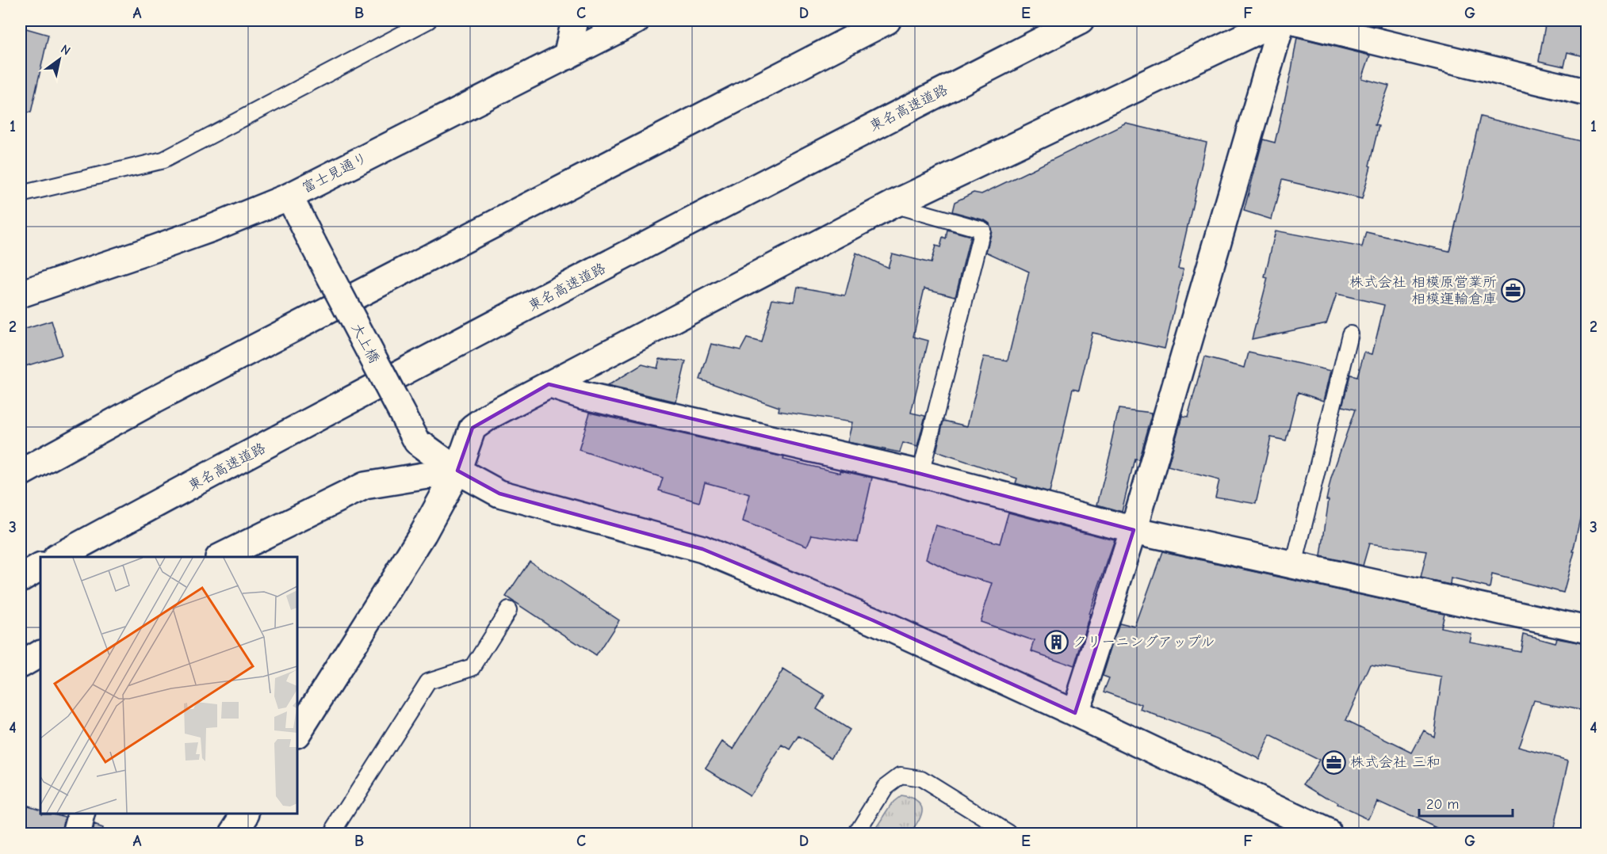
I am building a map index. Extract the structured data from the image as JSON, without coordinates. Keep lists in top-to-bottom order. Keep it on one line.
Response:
{"streets":{"main road":["東名高速道路","富士見通り","大上橋"]},"crossings":[["富士見通り","大上橋"]],"places":{"office":["株式会社 相模原営業所 相模運輸倉庫","株式会社 三和"],"building":["クリーニングアップル"]},"scale_bar":"20 m","north":"top right","grid":{"columns":["A","B","C","D","E","F","G"],"rows":["1","2","3","4"]}}
